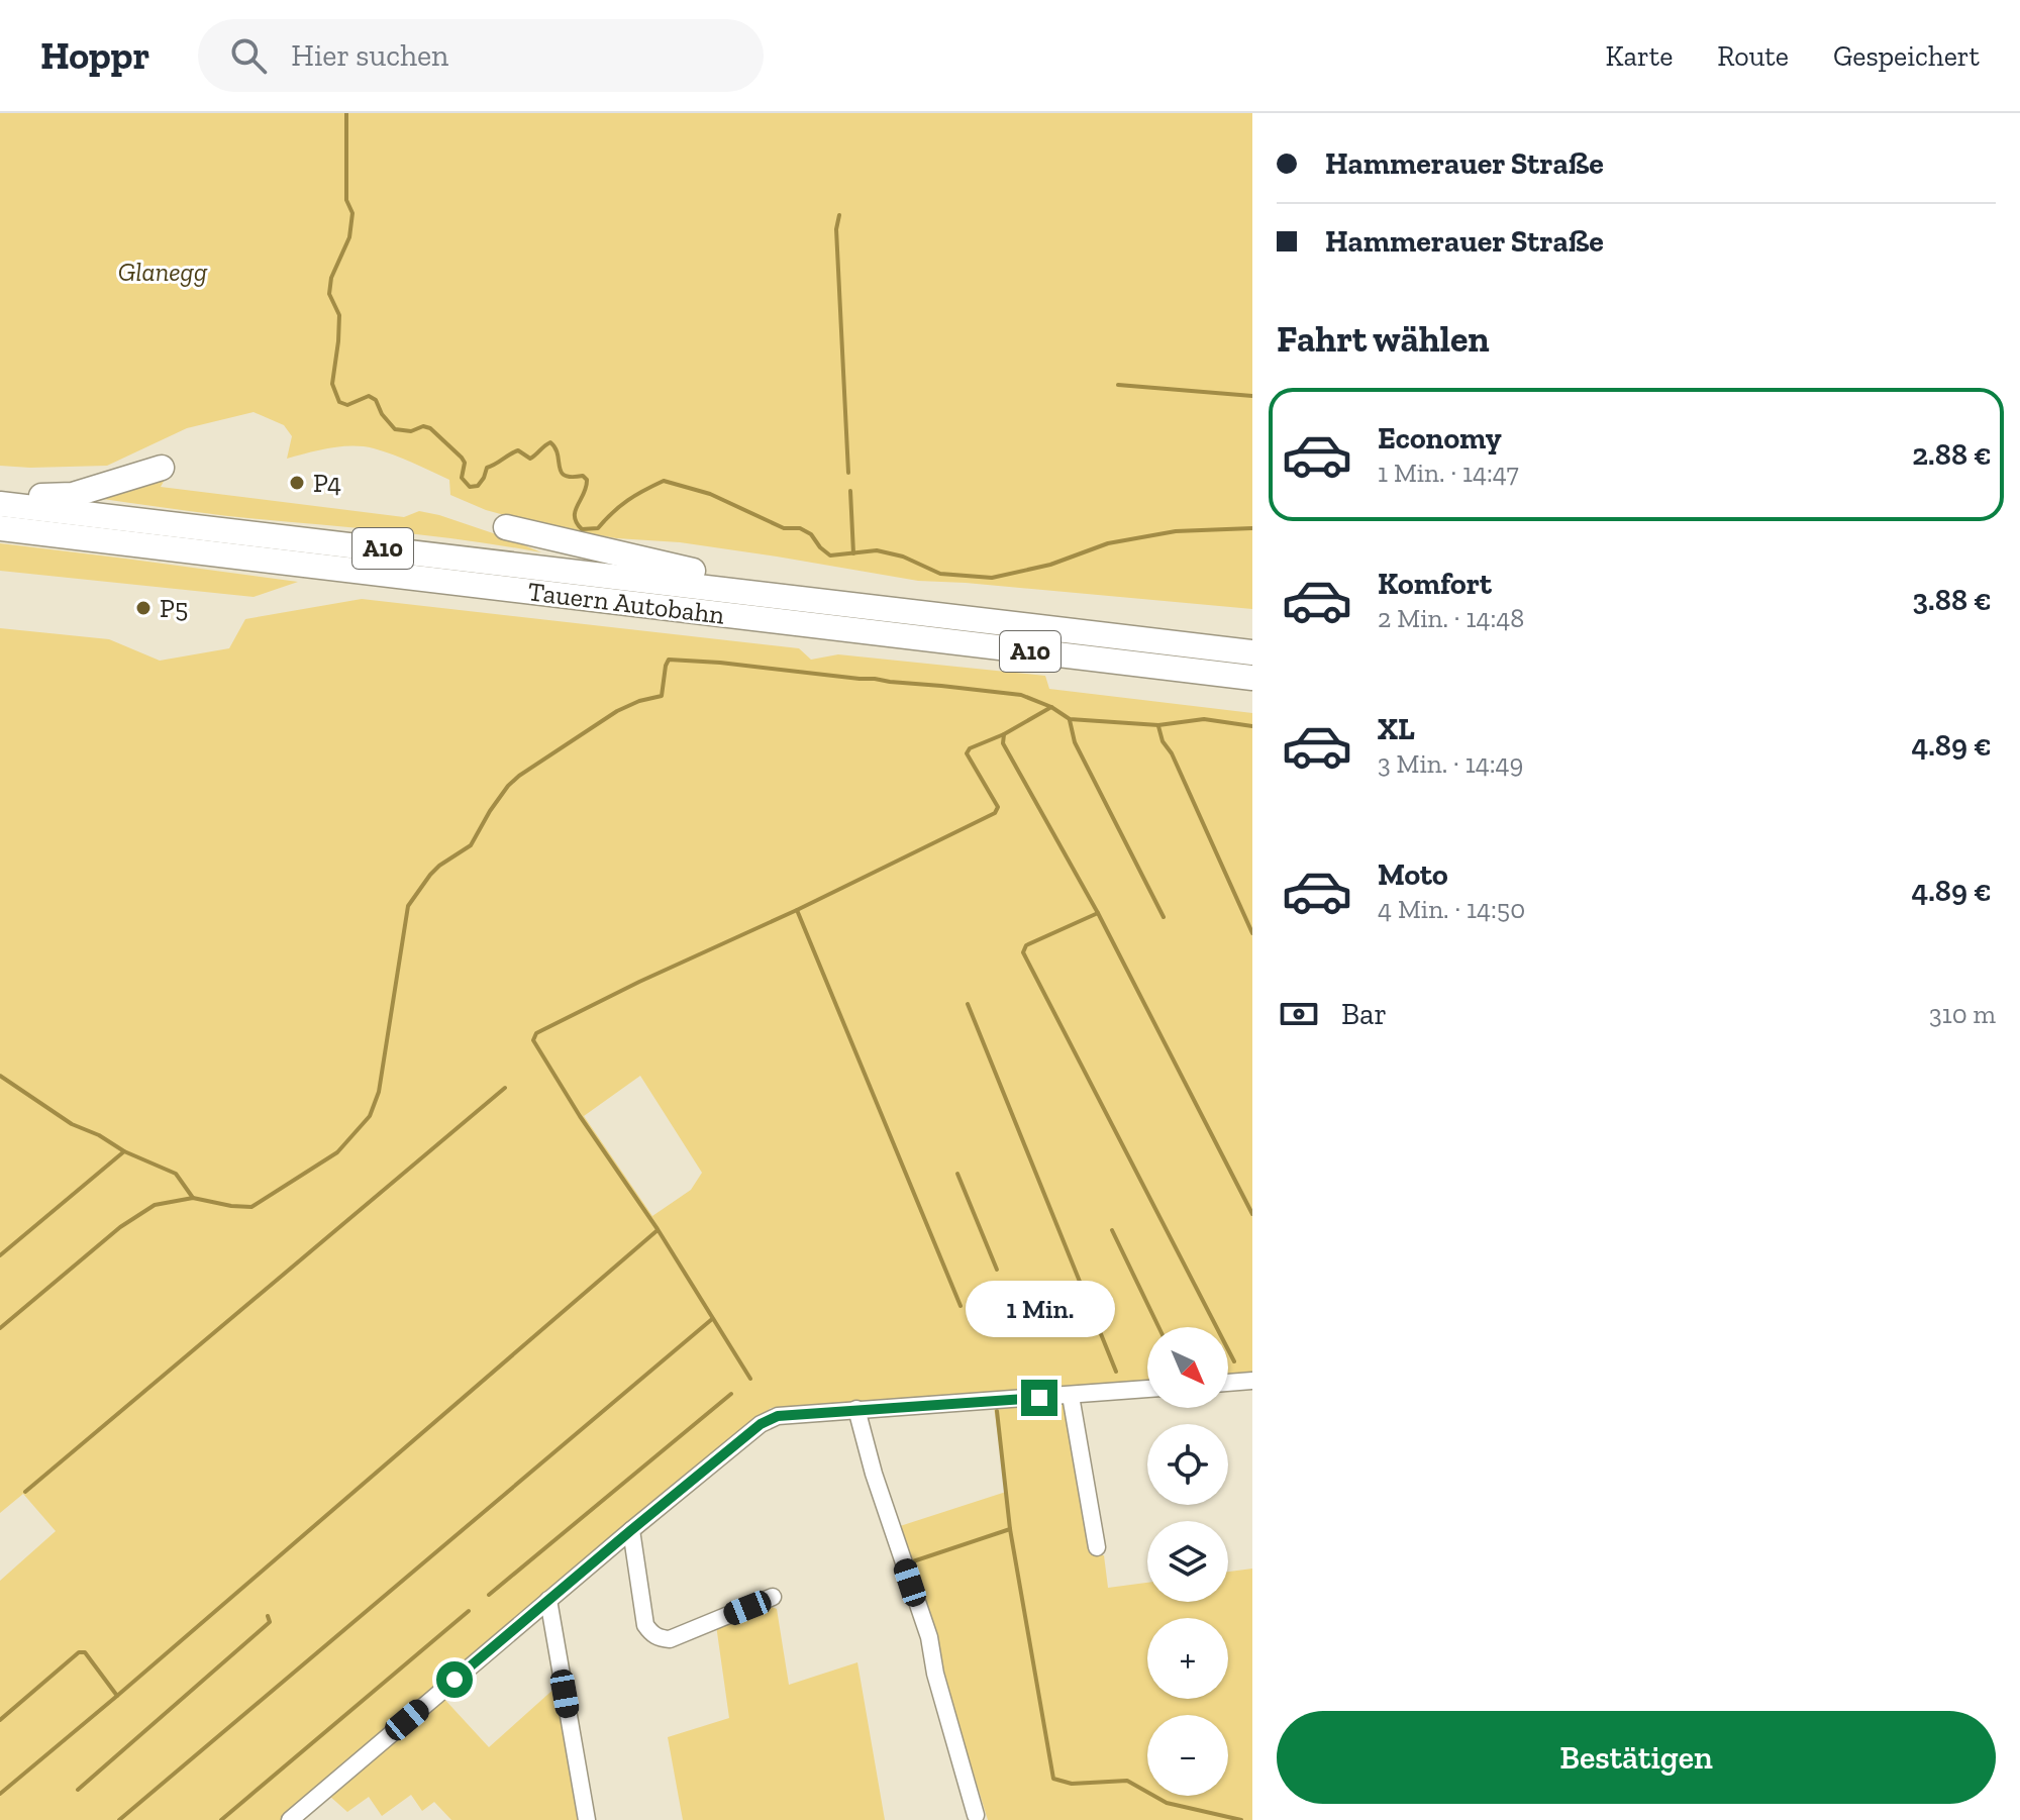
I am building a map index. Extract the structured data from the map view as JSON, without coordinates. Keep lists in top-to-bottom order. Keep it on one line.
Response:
{"streets":{"highway":["A10","Tauern Autobahn"]},"parks":["Glanegg"],"places":["P4","P5"],"north":"bottom right","page":{"header":"Hoppr","search":"Hier suchen","nav":["Karte","Route","Gespeichert"],"banner":["Hammerauer Straße","Hammerauer Straße"],"heading":"Fahrt wählen","list":[{"name":"Economy","note":"1 Min. · 14:47","value":"2.88 €"},{"name":"Komfort","note":"2 Min. · 14:48","value":"3.88 €"},{"name":"XL","note":"3 Min. · 14:49","value":"4.89 €"},{"name":"Moto","note":"4 Min. · 14:50","value":"4.89 €"}],"pay":["Bar","310 m"],"bubble":"1 Min.","map_buttons":["+","−"],"buttons":"Bestätigen"}}
